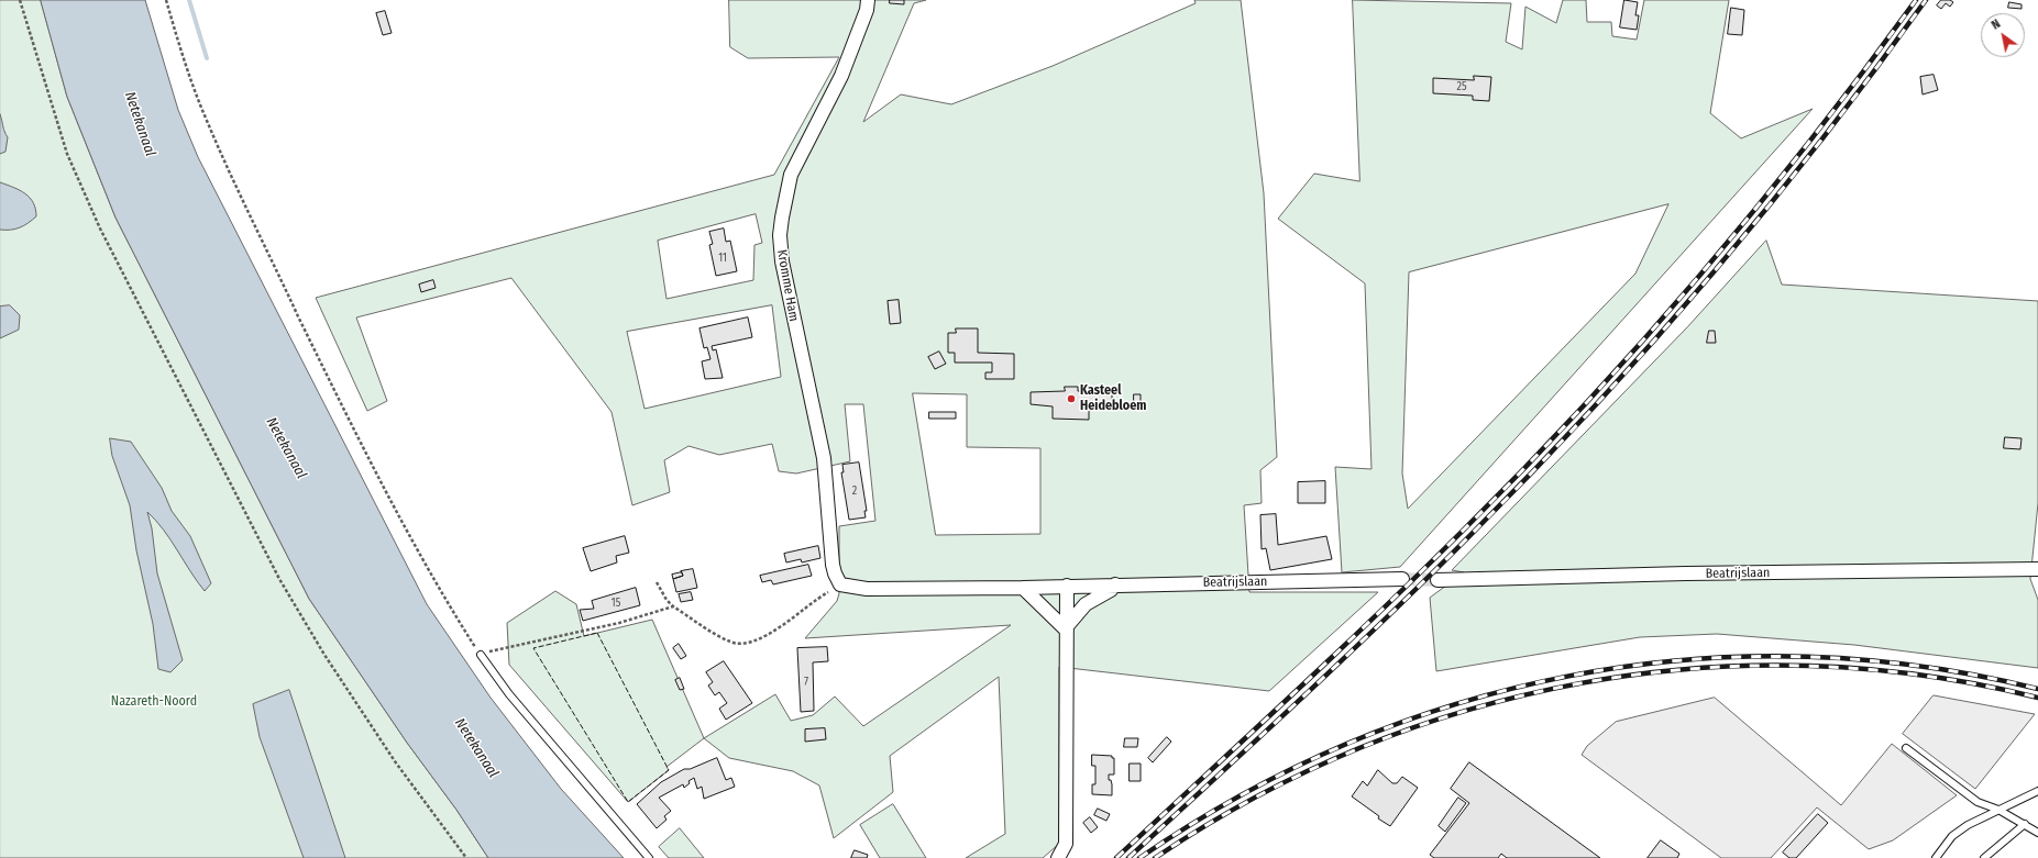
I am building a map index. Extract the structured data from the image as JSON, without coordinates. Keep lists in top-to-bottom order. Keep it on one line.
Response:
{"streets":{"street":["Kromme Ham","Beatrijslaan"]},"crossings":[["Kromme Ham","Beatrijslaan"]],"water":["Netekanaal"],"parks":["Nazareth-Noord"],"places":["Kasteel Heidebloem"],"house_numbers":["25","11","2","15","7"],"north":"top left"}
